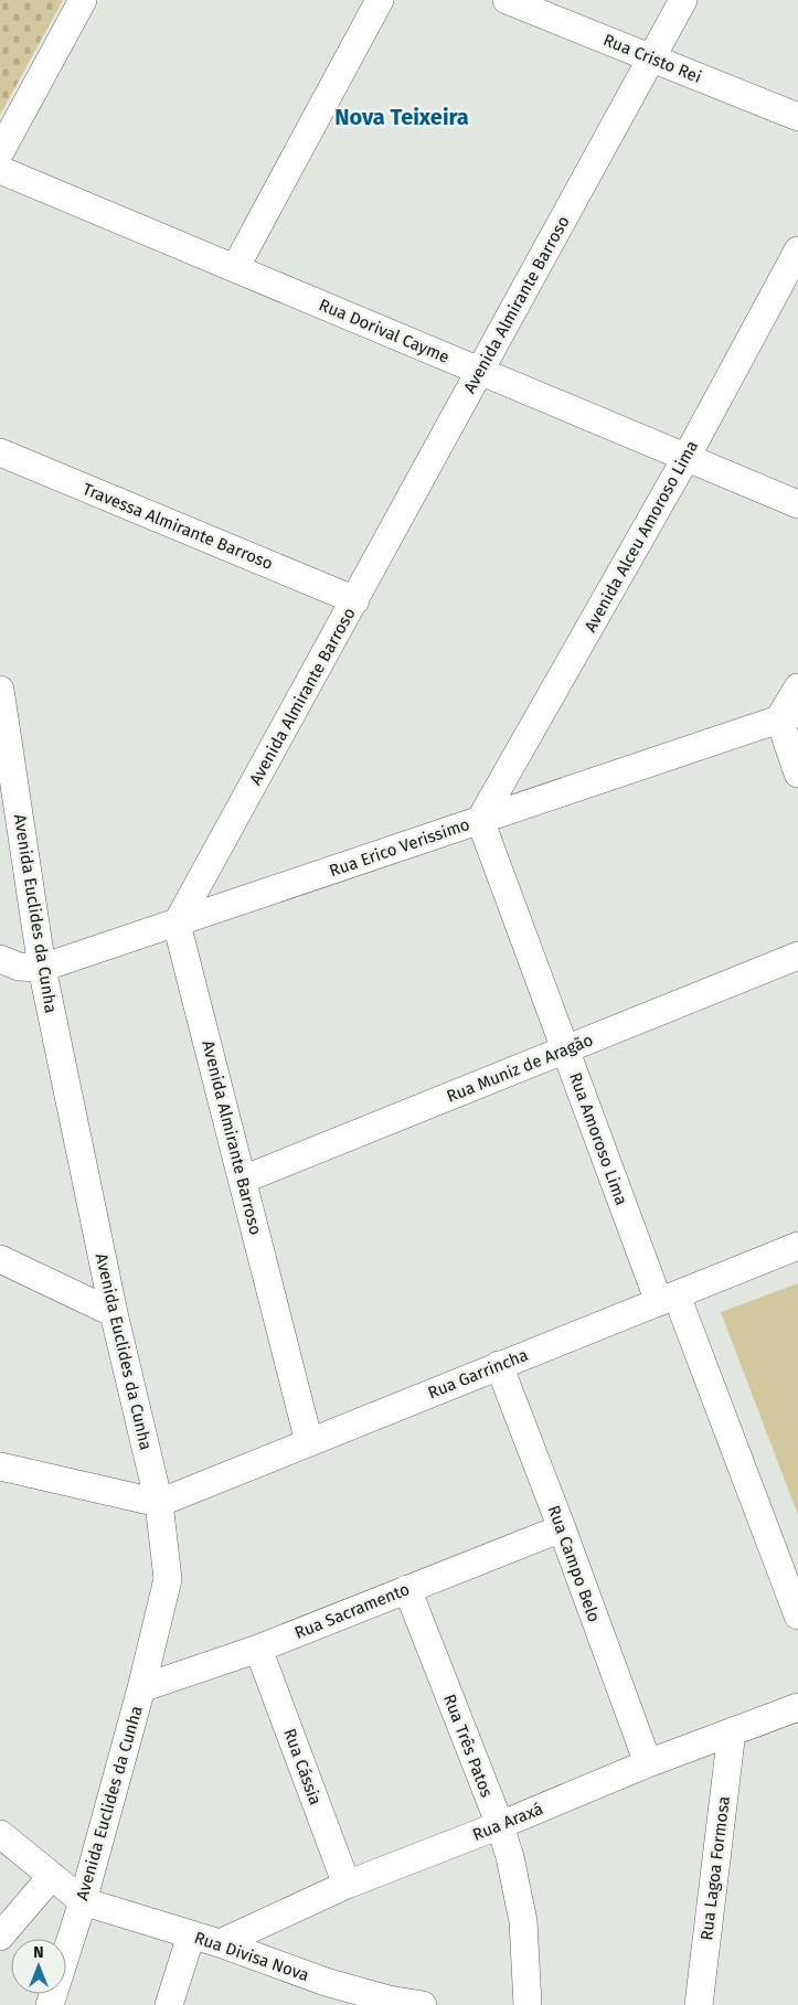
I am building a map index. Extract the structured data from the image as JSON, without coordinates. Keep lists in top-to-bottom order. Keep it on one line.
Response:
{"streets":{"street":["Rua Cristo Rei","Avenida Almirante Barroso","Rua Dorival Cayme","Travessa Almirante Barroso","Avenida Alceu Amoroso Lima","Rua Erico Verissimo","Avenida Euclides da Cunha","Rua Muniz de Aragão","Rua Amoroso Lima","Rua Garrincha","Rua Campo Belo","Rua Sacramento","Rua Três Patos","Rua Cássia","Rua Araxá","Rua Lagoa Formosa","Rua Divisa Nova"]},"crossings":[["Rua Cristo Rei","Avenida Almirante Barroso"],["Avenida Almirante Barroso","Rua Dorival Cayme"],["Avenida Almirante Barroso","Travessa Almirante Barroso"],["Avenida Almirante Barroso","Rua Erico Verissimo"],["Avenida Almirante Barroso","Rua Muniz de Aragão"],["Avenida Almirante Barroso","Rua Garrincha"],["Rua Dorival Cayme","Avenida Alceu Amoroso Lima"],["Avenida Alceu Amoroso Lima","Rua Erico Verissimo"],["Avenida Alceu Amoroso Lima","Rua Amoroso Lima"],["Rua Erico Verissimo","Avenida Euclides da Cunha"],["Rua Erico Verissimo","Rua Amoroso Lima"],["Avenida Euclides da Cunha","Rua Garrincha"],["Avenida Euclides da Cunha","Rua Sacramento"],["Avenida Euclides da Cunha","Rua Divisa Nova"],["Rua Muniz de Aragão","Rua Amoroso Lima"],["Rua Amoroso Lima","Rua Garrincha"],["Rua Garrincha","Rua Campo Belo"],["Rua Campo Belo","Rua Sacramento"],["Rua Campo Belo","Rua Araxá"],["Rua Sacramento","Rua Três Patos"],["Rua Sacramento","Rua Cássia"],["Rua Três Patos","Rua Araxá"],["Rua Cássia","Rua Araxá"],["Rua Araxá","Rua Lagoa Formosa"],["Rua Araxá","Rua Divisa Nova"]],"districts":["Nova Teixeira"],"north":"top"}
